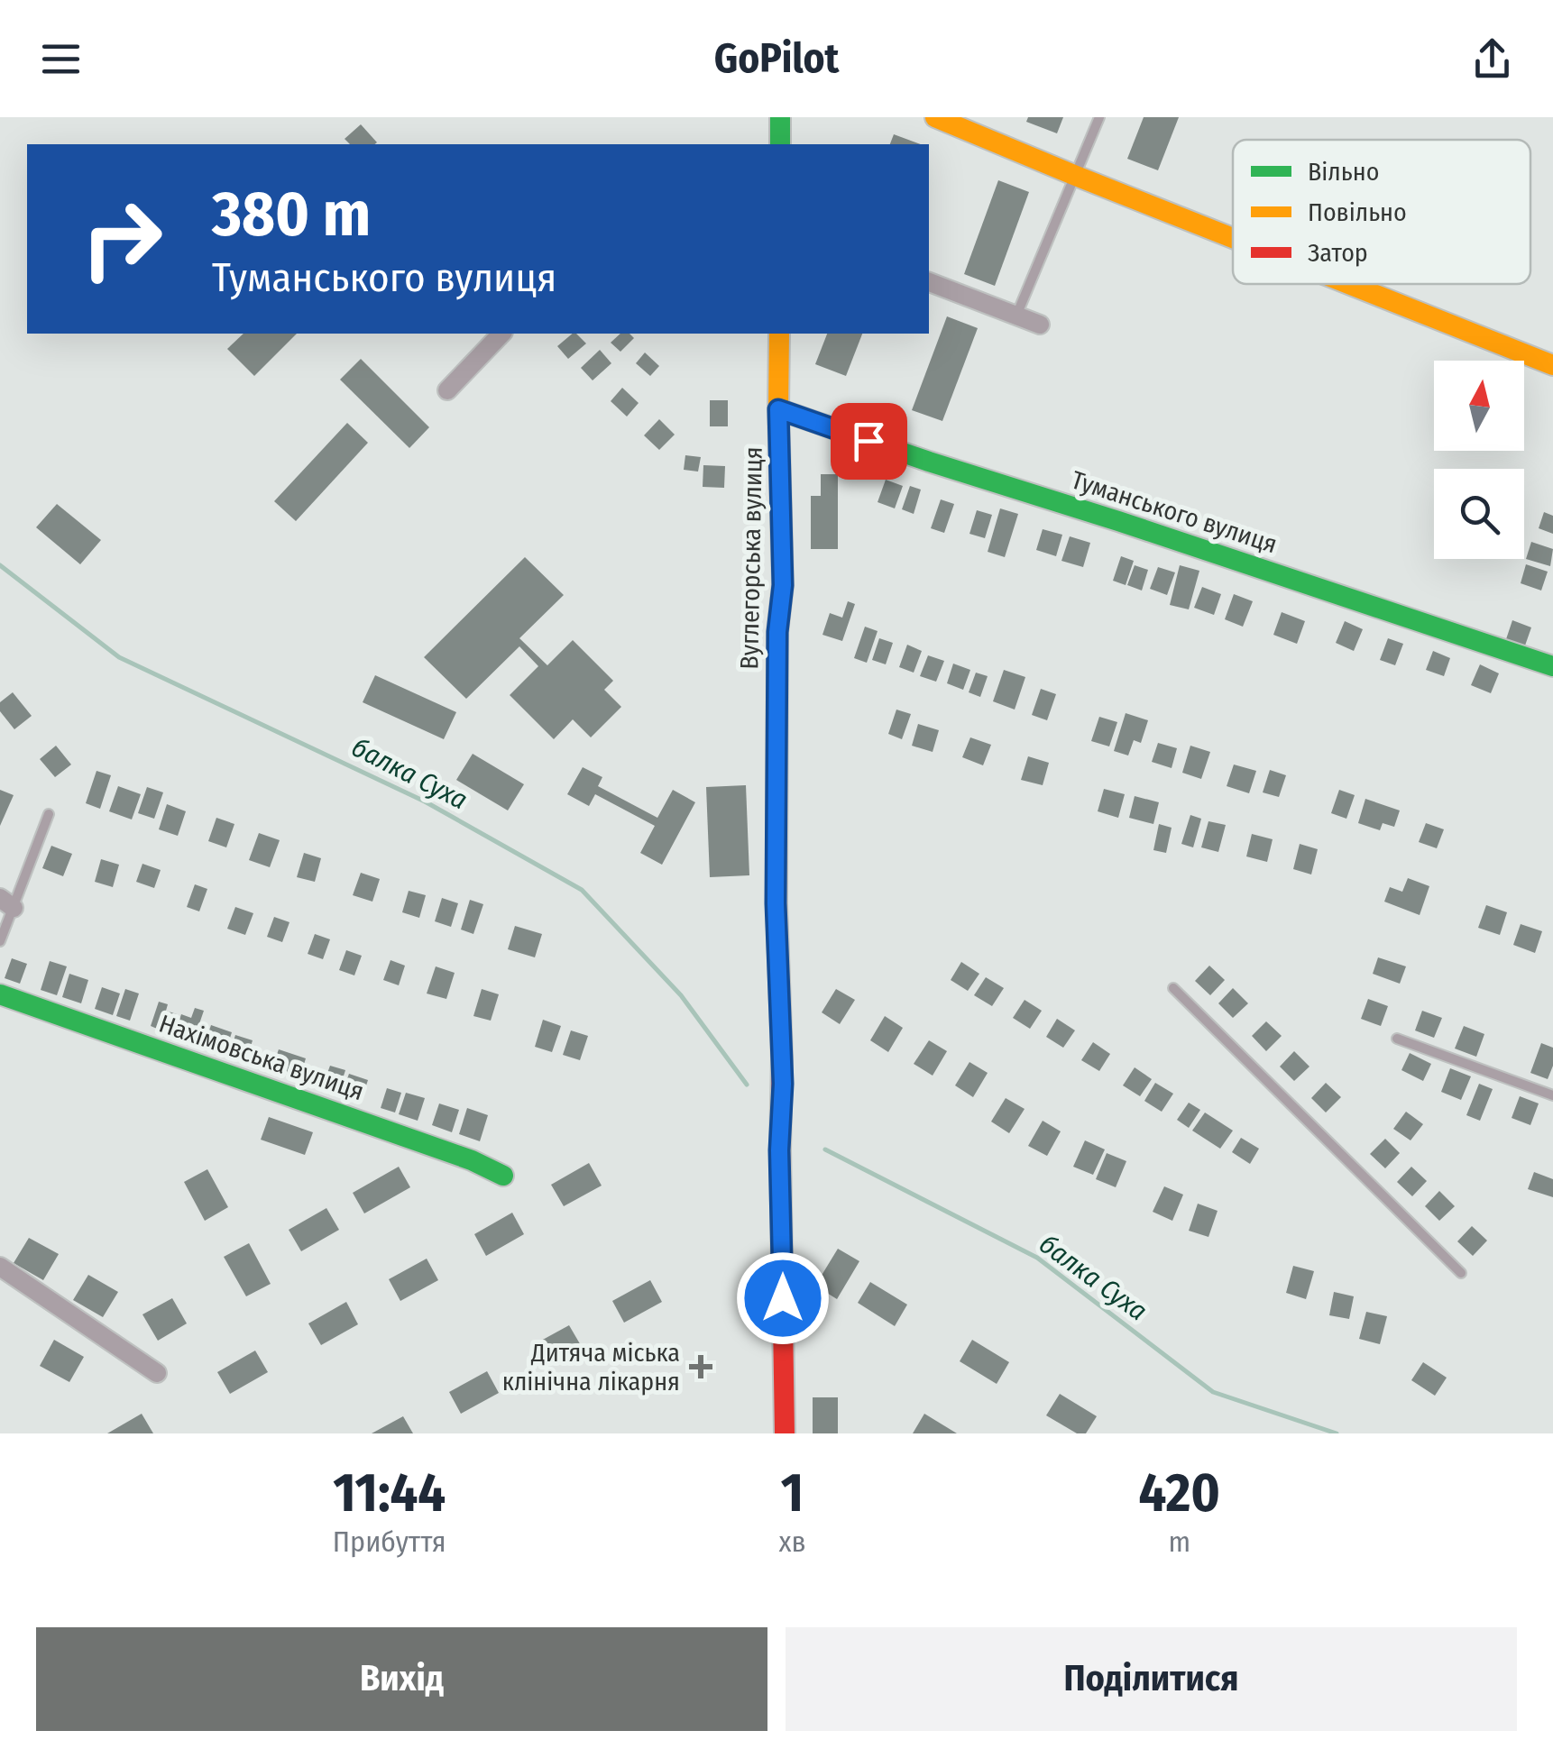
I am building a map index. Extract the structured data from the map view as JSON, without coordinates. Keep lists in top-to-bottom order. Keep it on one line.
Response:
{"streets":{"street":["Туманського вулиця","Вуглегорська вулиця","Нахімовська вулиця"]},"crossings":[["Туманського вулиця","Вуглегорська вулиця"]],"water":["балка Суха"],"places":{"health":["Дитяча міська клінічна лікарня"]},"legend":["Вільно","Повільно","Затор"],"north":"top","page":{"header":"GoPilot","turn":["380 m","Туманського вулиця"],"eta":["11:44","Прибуття","1","хв","420","m"],"buttons":["Вихід","Поділитися"]}}
